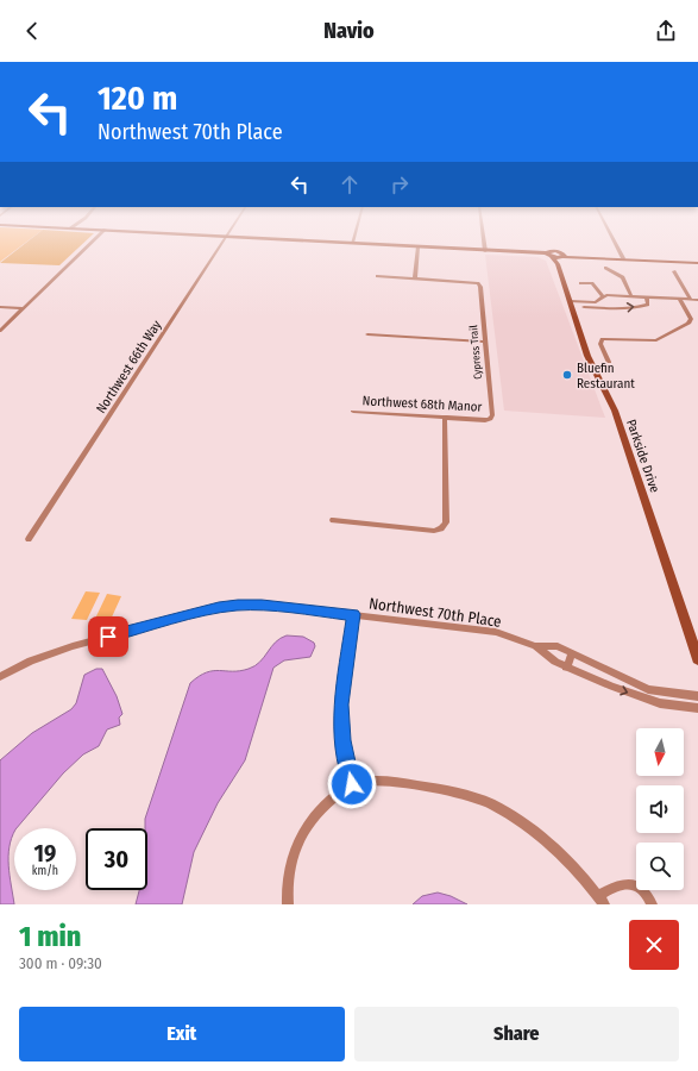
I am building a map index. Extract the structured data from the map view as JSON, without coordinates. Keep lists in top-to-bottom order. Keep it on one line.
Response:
{"streets":{"street":["Cypress Trail","Northwest 66th Way","Northwest 68th Manor","Parkside Drive","Northwest 70th Place"]},"crossings":[["Cypress Trail","Northwest 68th Manor"]],"places":["Bluefin Restaurant"],"north":"bottom","page":{"header":"Navio","turn":["120 m","Northwest 70th Place"],"speed":"19 km/h","limit":"30","heading":["1 min","300 m · 09:30"],"buttons":["Exit","Share"]}}
